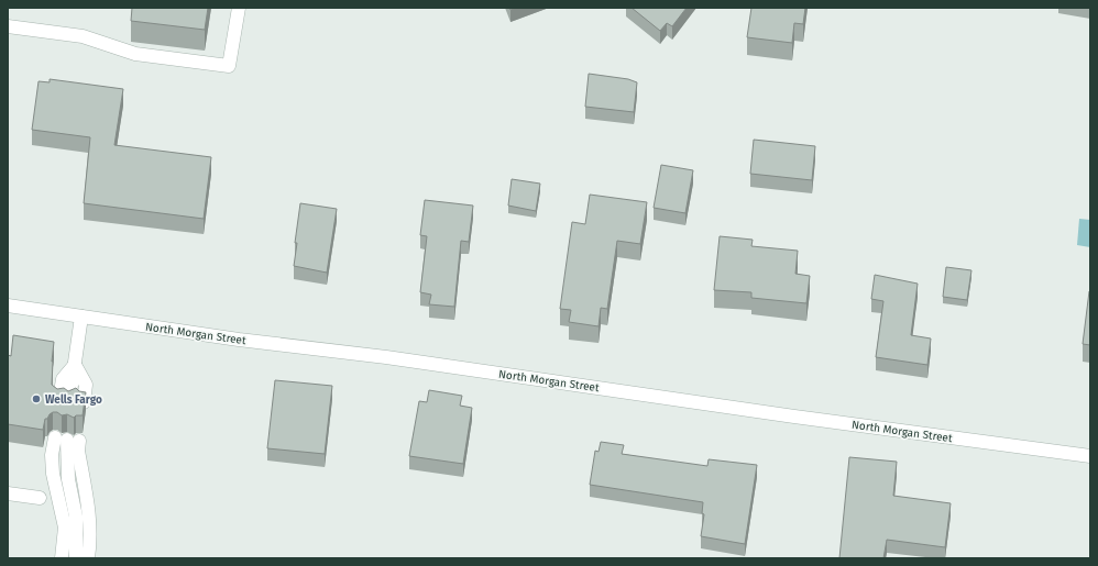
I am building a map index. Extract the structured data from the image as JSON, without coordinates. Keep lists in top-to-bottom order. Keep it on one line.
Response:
{"streets":{"street":["North Morgan Street"]},"places":["Wells Fargo"]}
